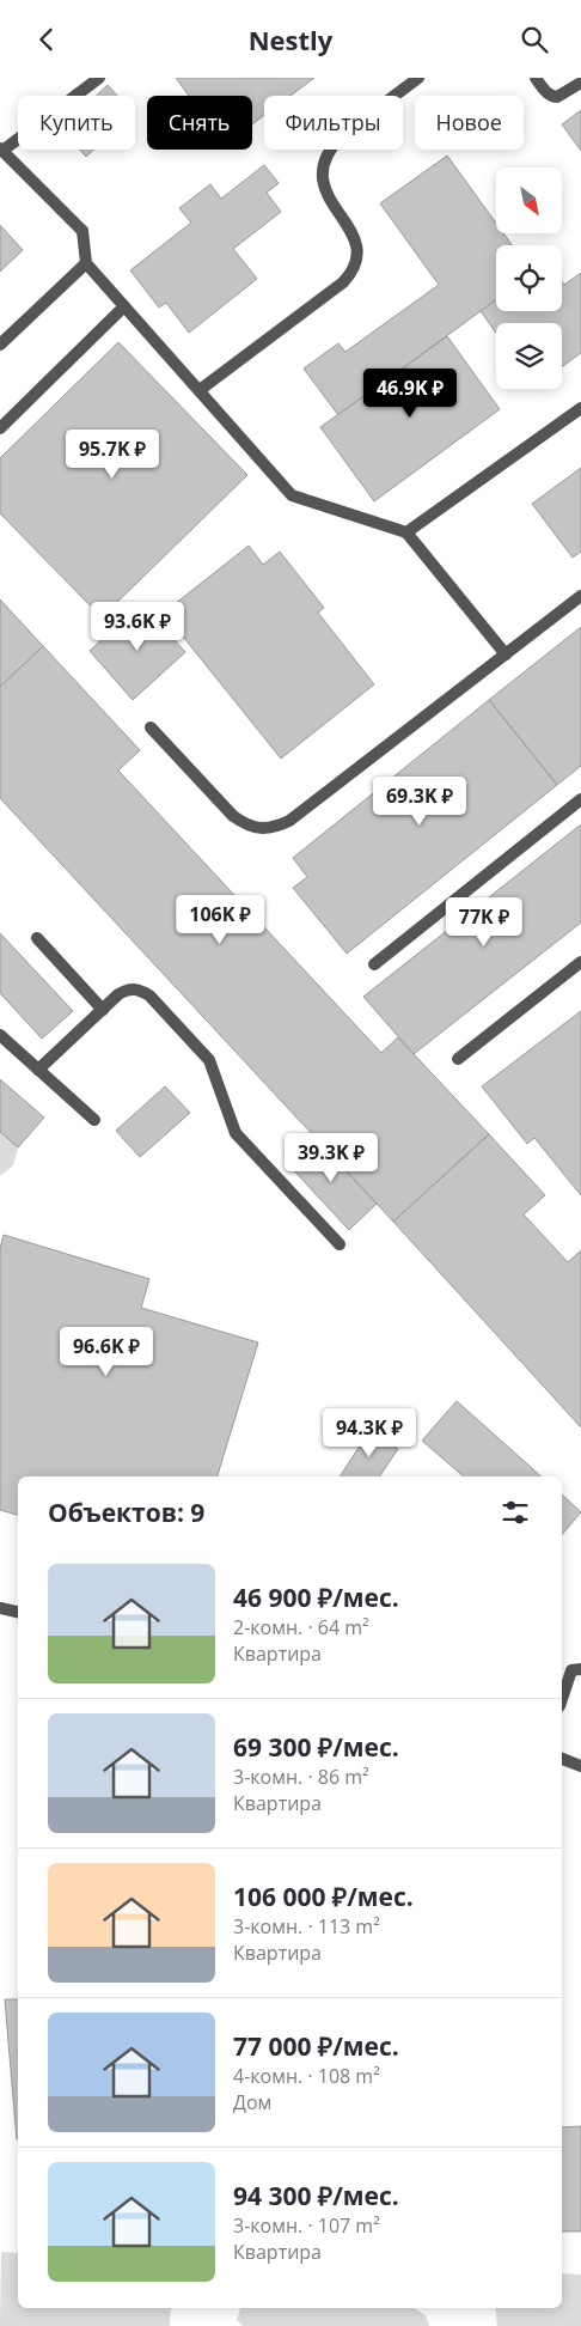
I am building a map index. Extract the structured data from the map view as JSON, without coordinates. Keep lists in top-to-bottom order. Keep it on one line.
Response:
{"north":"bottom right","page":{"header":"Nestly","chip":["Купить","Снять","Фильтры","Новое"],"price":["46.9K ₽","95.7K ₽","93.6K ₽","69.3K ₽","106K ₽","77K ₽","39.3K ₽","96.6K ₽","94.3K ₽"],"heading":"Объектов: 9","list":[{"name":"46 900 ₽/мес.","note":"2-комн. · 64 m² · Квартира"},{"name":"69 300 ₽/мес.","note":"3-комн. · 86 m² · Квартира"},{"name":"106 000 ₽/мес.","note":"3-комн. · 113 m² · Квартира"},{"name":"77 000 ₽/мес.","note":"4-комн. · 108 m² · Дом"},{"name":"94 300 ₽/мес.","note":"3-комн. · 107 m² · Квартира"}]}}
